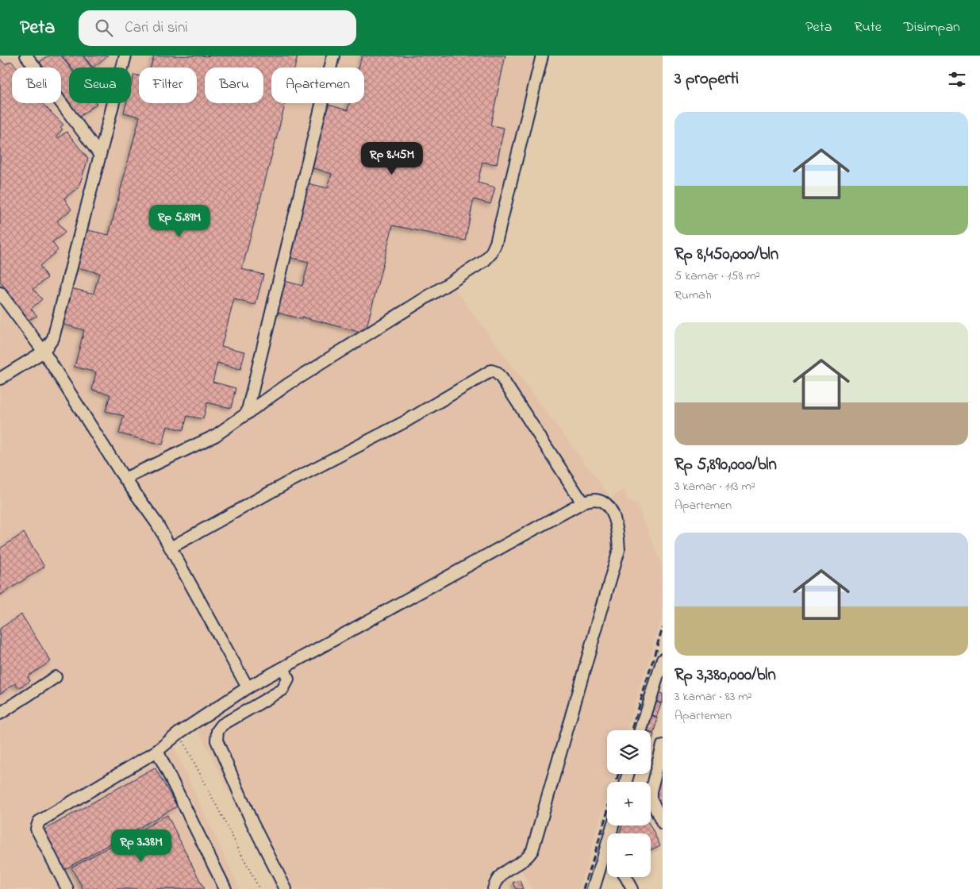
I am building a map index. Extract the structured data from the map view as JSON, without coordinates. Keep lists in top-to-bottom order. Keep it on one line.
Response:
{"page":{"header":"Peta","search":"Cari di sini","nav":["Peta","Rute","Disimpan"],"heading":"3 properti","chip":["Beli","Sewa","Filter","Baru","Apartemen"],"list":[{"name":"Rp 8,450,000/bln","note":"5 kamar · 158 m² · Rumah"},{"name":"Rp 5,890,000/bln","note":"3 kamar · 113 m² · Apartemen"},{"name":"Rp 3,380,000/bln","note":"3 kamar · 83 m² · Apartemen"}],"price":["Rp 8.45M","Rp 5.89M","Rp 3.38M"],"map_buttons":["+","−"]}}
